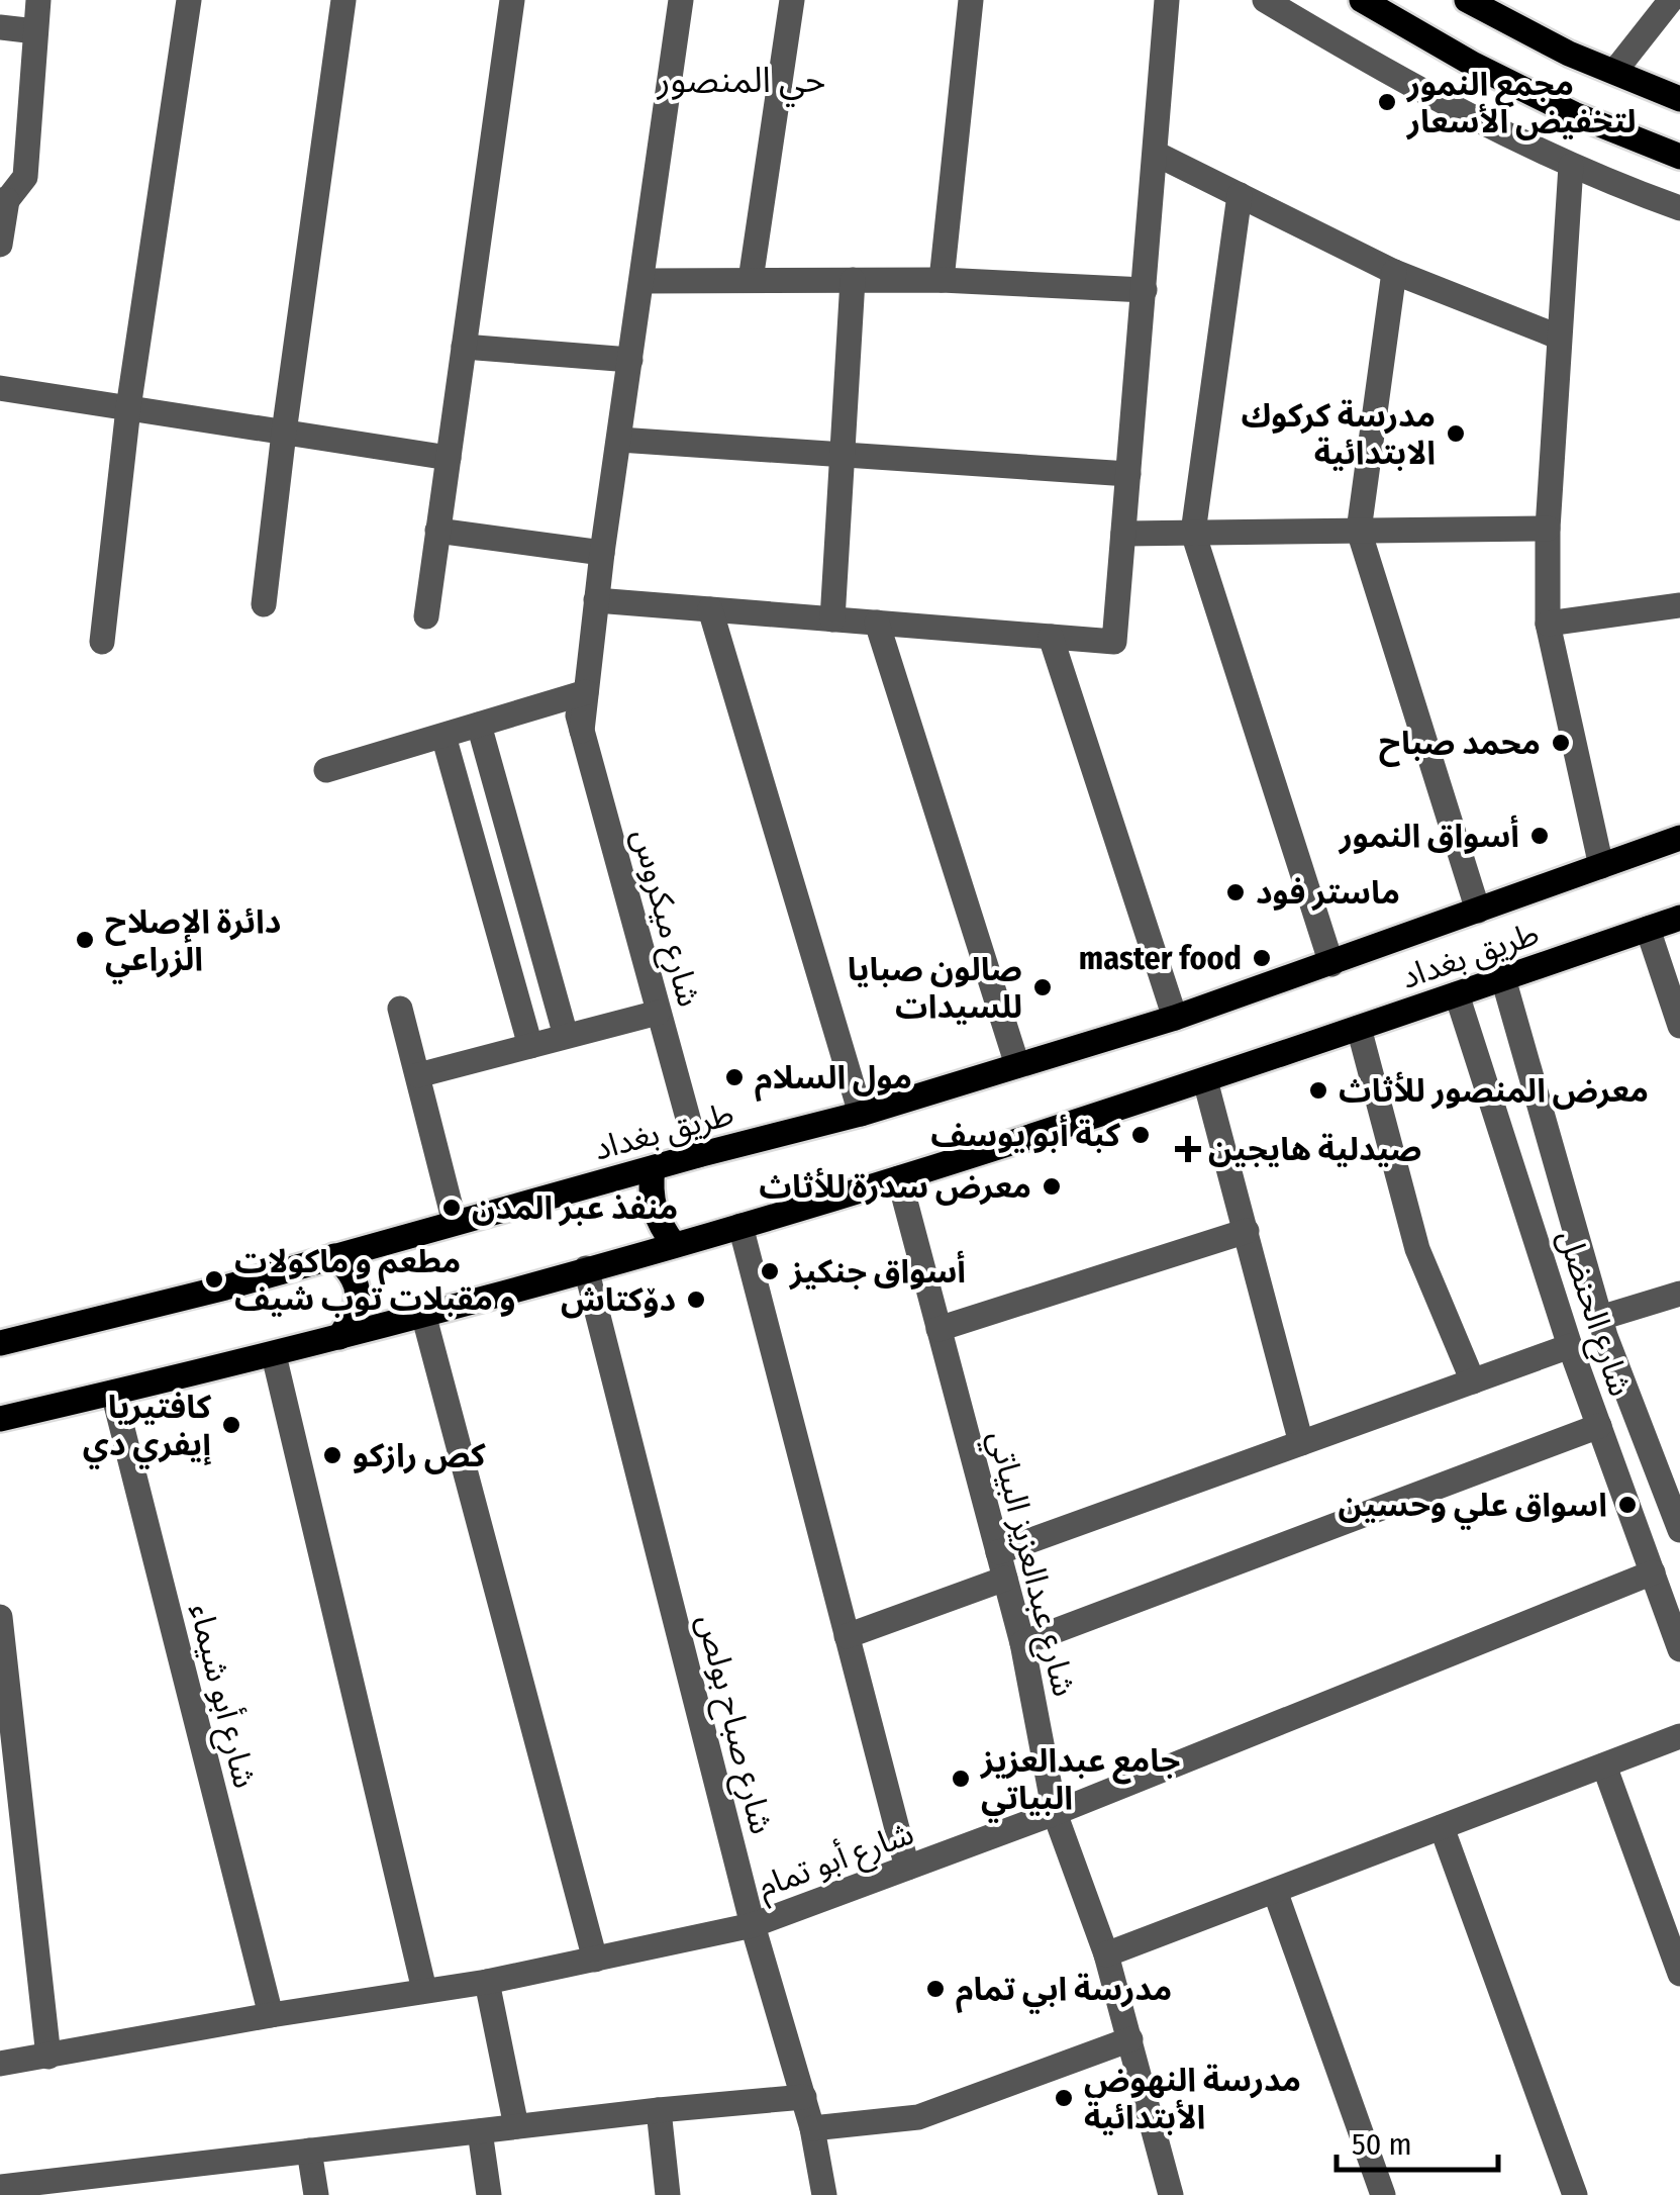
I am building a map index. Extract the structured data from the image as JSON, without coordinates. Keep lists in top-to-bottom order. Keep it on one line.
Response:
{"streets":{"main road":["طريق بغداد"],"street":["شارع ميكروس","شارع الحنضل","شارع عبدالعزيز البياتي","شارع أبو شيماء","شارع صباح بولص","شارع أبو تمام"]},"crossings":[["شارع ميكروس","طريق بغداد"],["طريق بغداد","شارع الحنضل"],["طريق بغداد","شارع عبدالعزيز البياتي"],["طريق بغداد","شارع أبو شيماء"],["طريق بغداد","شارع صباح بولص"],["شارع الحنضل","شارع أبو تمام"],["شارع عبدالعزيز البياتي","شارع أبو تمام"],["شارع أبو شيماء","شارع أبو تمام"],["شارع صباح بولص","شارع أبو تمام"]],"districts":["حي المنصور"],"places":{"other":["مجمع النمور لتخفيض الأسعار","مدرسة كركوك الابتدائية","محمد صباح","أسواق النمور","ماستر فود","دائرة الإصلاح الزراعي","master food","صالون صبايا للسيدات","مول السلام","معرض المنصور للأثاث","كبة أبو يوسف","معرض سدرة للأثاث","منفذ عبر المدن","أسواق جنكيز","مطعم و ماكولات و مقبلات توب شيف","دۆکتاش","كافتيريا إيفري دي","كص رازكو","اسواق علي وحسين","جامع عبدالعزيز البياتي","مدرسة ابي تمام","مدرسة النهوض الأبتدائية"],"health":["صيدلية هايجين"]},"scale_bar":"50 m"}
